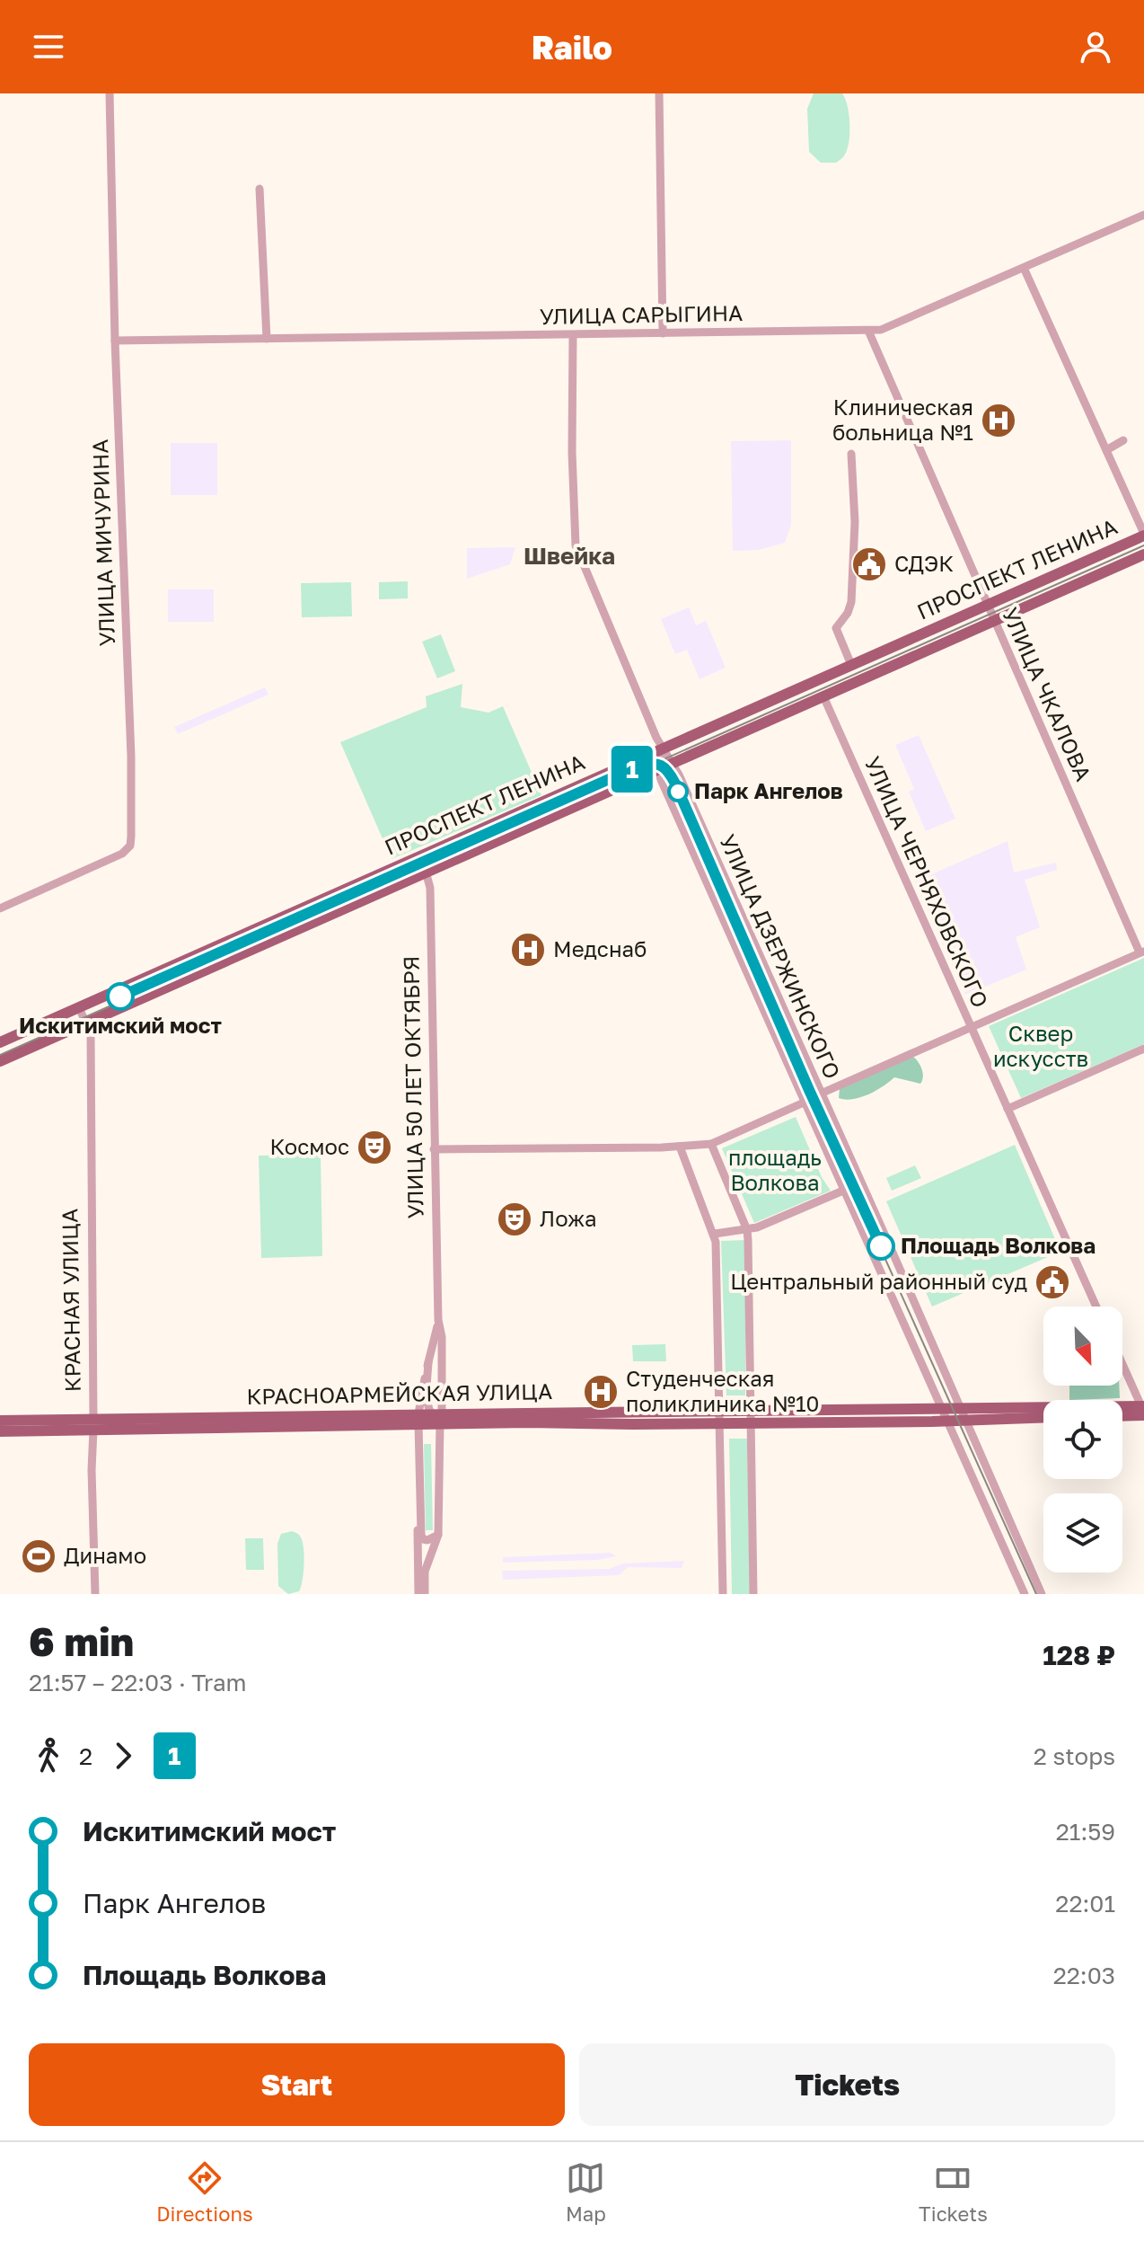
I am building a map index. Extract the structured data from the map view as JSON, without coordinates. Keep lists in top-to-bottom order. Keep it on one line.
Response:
{"streets":{"main road":["ПРОСПЕКТ ЛЕНИНА","КРАСНОАРМЕЙСКАЯ УЛИЦА"],"street":["УЛИЦА САРЫГИНА","УЛИЦА МИЧУРИНА","УЛИЦА ЧКАЛОВА","УЛИЦА ЧЕРНЯХОВСКОГО","УЛИЦА ДЗЕРЖИНСКОГО","УЛИЦА 50 ЛЕТ ОКТЯБРЯ","КРАСНАЯ УЛИЦА"]},"crossings":[["УЛИЦА САРЫГИНА","УЛИЦА МИЧУРИНА"],["УЛИЦА САРЫГИНА","УЛИЦА ЧКАЛОВА"],["УЛИЦА САРЫГИНА","УЛИЦА ДЗЕРЖИНСКОГО"],["ПРОСПЕКТ ЛЕНИНА","УЛИЦА ЧКАЛОВА"],["ПРОСПЕКТ ЛЕНИНА","УЛИЦА ЧЕРНЯХОВСКОГО"],["ПРОСПЕКТ ЛЕНИНА","УЛИЦА ДЗЕРЖИНСКОГО"],["ПРОСПЕКТ ЛЕНИНА","УЛИЦА 50 ЛЕТ ОКТЯБРЯ"],["ПРОСПЕКТ ЛЕНИНА","КРАСНАЯ УЛИЦА"],["УЛИЦА ДЗЕРЖИНСКОГО","КРАСНОАРМЕЙСКАЯ УЛИЦА"],["УЛИЦА 50 ЛЕТ ОКТЯБРЯ","КРАСНОАРМЕЙСКАЯ УЛИЦА"],["КРАСНАЯ УЛИЦА","КРАСНОАРМЕЙСКАЯ УЛИЦА"]],"districts":["Швейка"],"parks":["Сквер искусств","площадь Волкова"],"places":{"hospital":["Клиническая больница №1","Медснаб","Студенческая поликлиника №10"],"public building":["СДЭК","Центральный районный суд"],"other":["Парк Ангелов","Искитимский мост","Площадь Волкова"],"theatre":["Космос","Ложа"],"sports":["Динамо"]},"lines":["tram line 1"],"north":"bottom right","page":{"header":"Railo","on_map":"1","heading":["6 min","21:57 – 22:03 · Tram","128 ₽"],"legs":["2","1","2 stops"],"list":[{"name":"Искитимский мост","value":"21:59"},{"name":"Парк Ангелов","value":"22:01"},{"name":"Площадь Волкова","value":"22:03"}],"buttons":["Start","Tickets"],"tabs":["Directions","Map","Tickets"]}}
